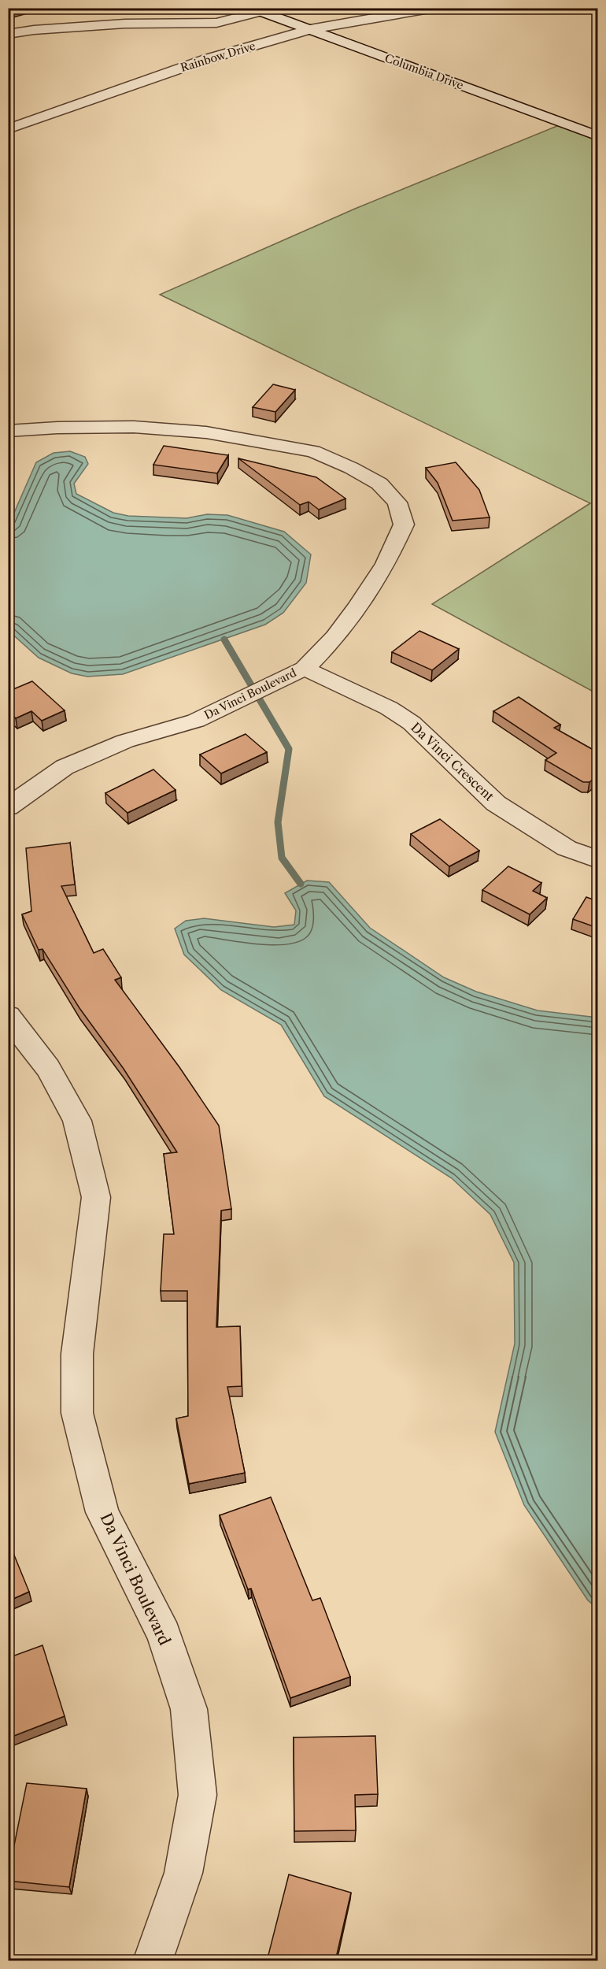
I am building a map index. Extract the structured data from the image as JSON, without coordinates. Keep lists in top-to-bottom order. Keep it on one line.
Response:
{"streets":{"street":["Rainbow Drive","Columbia Drive","Da Vinci Boulevard","Da Vinci Crescent"]},"crossings":[["Rainbow Drive","Columbia Drive"],["Da Vinci Boulevard","Da Vinci Crescent"]]}
